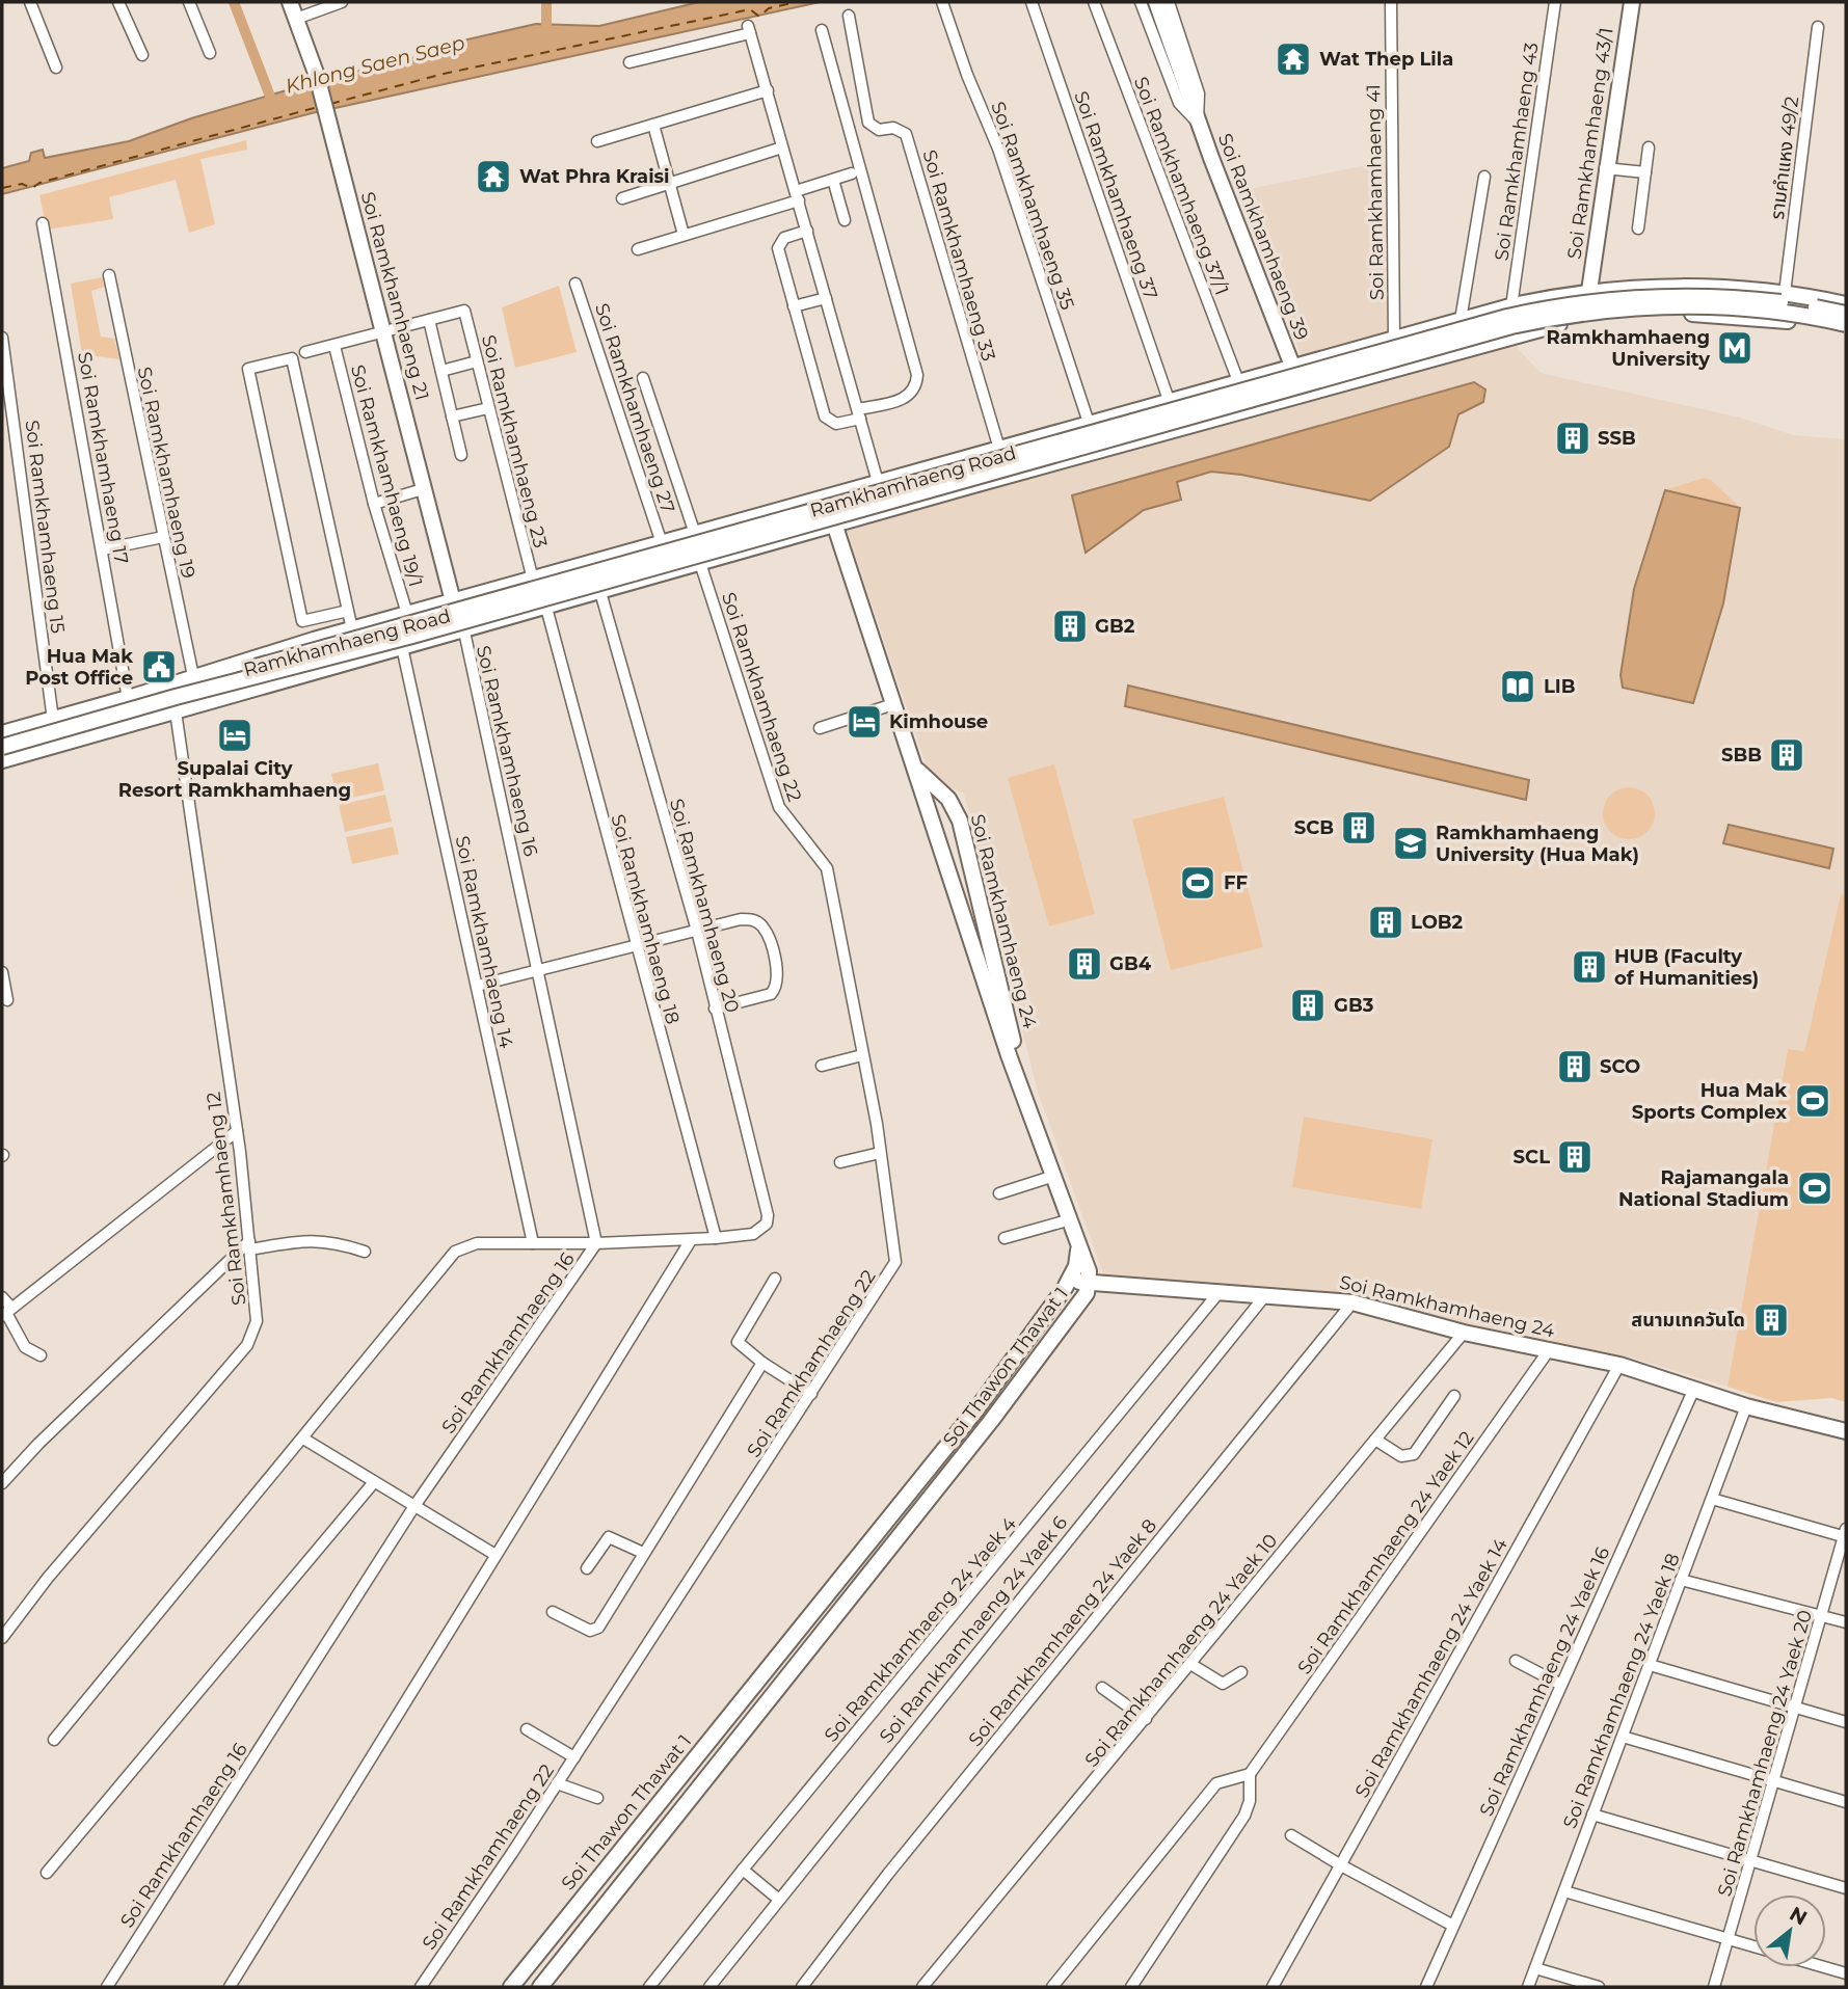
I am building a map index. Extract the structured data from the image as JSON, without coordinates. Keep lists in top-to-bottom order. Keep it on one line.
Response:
{"streets":{"main road":["Soi Ramkhamhaeng 43/1","Soi Ramkhamhaeng 39","Soi Ramkhamhaeng 21","Ramkhamhaeng Road","Soi Ramkhamhaeng 24","Soi Thawon Thawat 1"],"street":["Soi Ramkhamhaeng 43","รามคำแหง 49/2","Soi Ramkhamhaeng 37/1","Soi Ramkhamhaeng 41","Soi Ramkhamhaeng 37","Soi Ramkhamhaeng 35","Soi Ramkhamhaeng 33","Soi Ramkhamhaeng 27","Soi Ramkhamhaeng 23","Soi Ramkhamhaeng 17","Soi Ramkhamhaeng 19","Soi Ramkhamhaeng 19/1","Soi Ramkhamhaeng 15","Soi Ramkhamhaeng 22","Soi Ramkhamhaeng 16","Soi Ramkhamhaeng 20","Soi Ramkhamhaeng 18","Soi Ramkhamhaeng 14","Soi Ramkhamhaeng 12","Soi Ramkhamhaeng 24 Yaek 12","Soi Ramkhamhaeng 24 Yaek 4","Soi Ramkhamhaeng 24 Yaek 6","Soi Ramkhamhaeng 24 Yaek 8","Soi Ramkhamhaeng 24 Yaek 10","Soi Ramkhamhaeng 24 Yaek 14","Soi Ramkhamhaeng 24 Yaek 16","Soi Ramkhamhaeng 24 Yaek 18","Soi Ramkhamhaeng 24 Yaek 20"]},"crossings":[["Soi Ramkhamhaeng 43/1","Ramkhamhaeng Road"],["Soi Ramkhamhaeng 43","Ramkhamhaeng Road"],["รามคำแหง 49/2","Ramkhamhaeng Road"],["Soi Ramkhamhaeng 37/1","Ramkhamhaeng Road"],["Soi Ramkhamhaeng 41","Ramkhamhaeng Road"],["Soi Ramkhamhaeng 37","Ramkhamhaeng Road"],["Soi Ramkhamhaeng 35","Ramkhamhaeng Road"],["Soi Ramkhamhaeng 39","Ramkhamhaeng Road"],["Soi Ramkhamhaeng 33","Ramkhamhaeng Road"],["Soi Ramkhamhaeng 21","Ramkhamhaeng Road"],["Soi Ramkhamhaeng 27","Ramkhamhaeng Road"],["Soi Ramkhamhaeng 23","Ramkhamhaeng Road"],["Soi Ramkhamhaeng 17","Ramkhamhaeng Road"],["Soi Ramkhamhaeng 19","Ramkhamhaeng Road"],["Soi Ramkhamhaeng 19/1","Ramkhamhaeng Road"],["Ramkhamhaeng Road","Soi Ramkhamhaeng 15"],["Ramkhamhaeng Road","Soi Ramkhamhaeng 22"],["Ramkhamhaeng Road","Soi Ramkhamhaeng 16"],["Ramkhamhaeng Road","Soi Ramkhamhaeng 20"],["Ramkhamhaeng Road","Soi Ramkhamhaeng 18"],["Ramkhamhaeng Road","Soi Ramkhamhaeng 24"],["Ramkhamhaeng Road","Soi Ramkhamhaeng 14"],["Ramkhamhaeng Road","Soi Ramkhamhaeng 12"],["Soi Ramkhamhaeng 20","Soi Ramkhamhaeng 18"],["Soi Ramkhamhaeng 24","Soi Thawon Thawat 1"],["Soi Ramkhamhaeng 24","Soi Ramkhamhaeng 24 Yaek 12"],["Soi Ramkhamhaeng 24","Soi Ramkhamhaeng 24 Yaek 4"],["Soi Ramkhamhaeng 24","Soi Ramkhamhaeng 24 Yaek 6"],["Soi Ramkhamhaeng 24","Soi Ramkhamhaeng 24 Yaek 8"],["Soi Ramkhamhaeng 24","Soi Ramkhamhaeng 24 Yaek 10"],["Soi Ramkhamhaeng 24","Soi Ramkhamhaeng 24 Yaek 14"],["Soi Ramkhamhaeng 24","Soi Ramkhamhaeng 24 Yaek 16"],["Soi Ramkhamhaeng 24","Soi Ramkhamhaeng 24 Yaek 18"]],"water":["Khlong Saen Saep"],"places":{"temple":["Wat Thep Lila","Wat Phra Kraisi"],"metro station":["Ramkhamhaeng University"],"building":["SSB","GB2","SBB","SCB","LOB2","GB4","HUB (Faculty of Humanities)","GB3","SCO","SCL","สนามเทควันโด"],"public building":["Hua Mak Post Office"],"library":["LIB"],"hotel":["Kimhouse","Supalai City Resort Ramkhamhaeng"],"school or university":["Ramkhamhaeng University (Hua Mak)"],"sports":["FF","Hua Mak Sports Complex","Rajamangala National Stadium"]},"north":"top right"}
